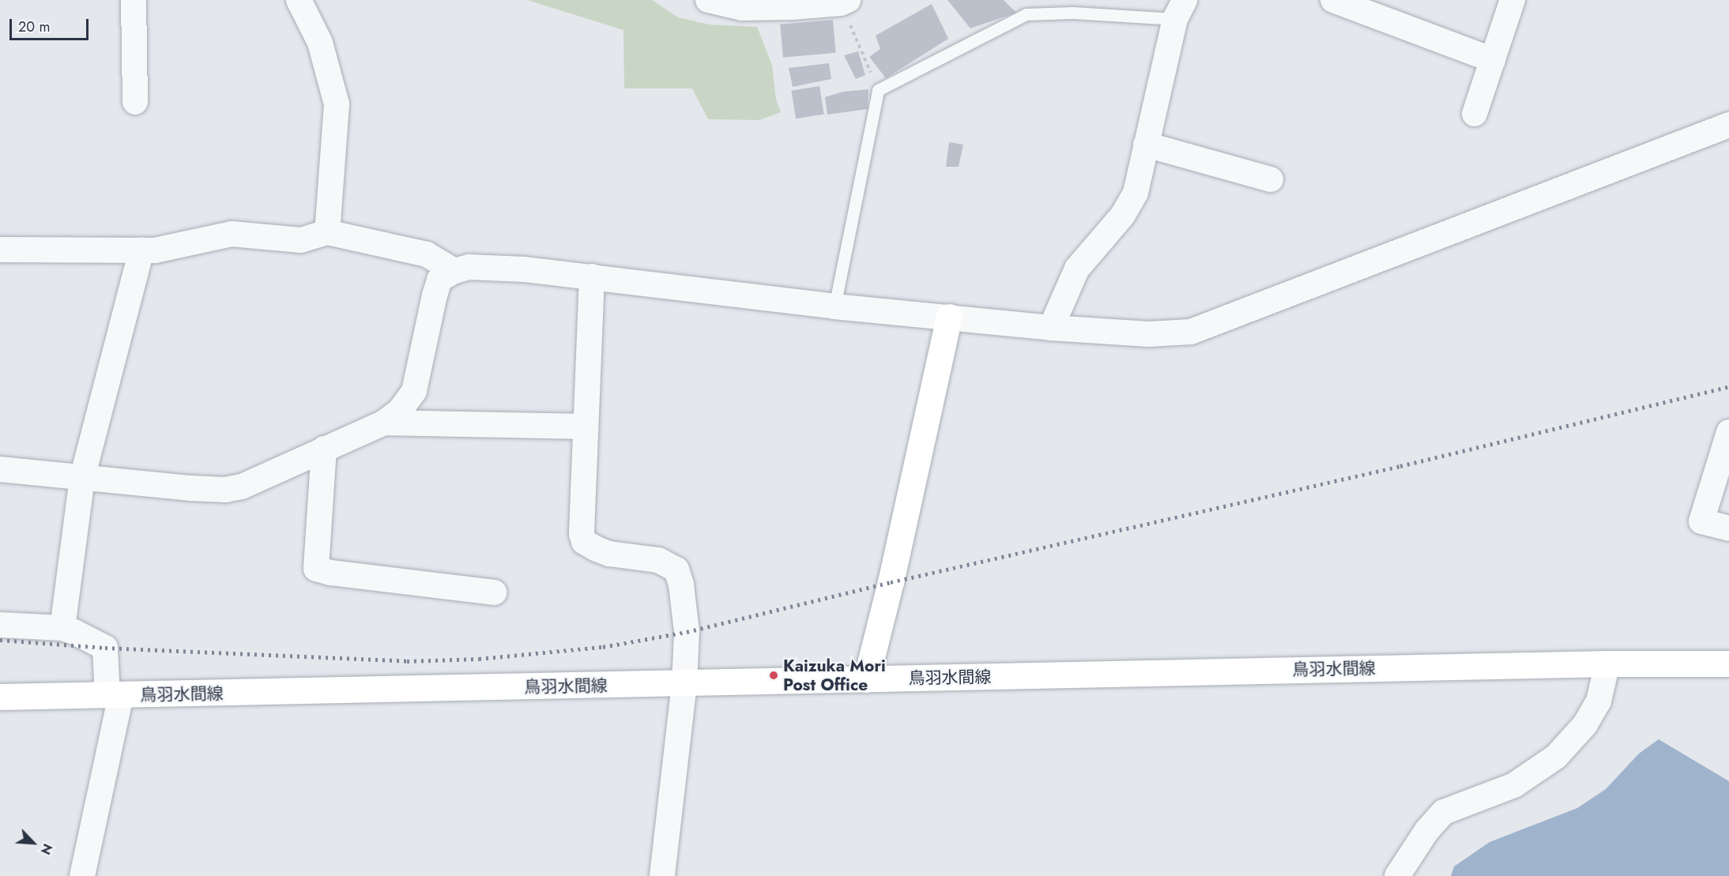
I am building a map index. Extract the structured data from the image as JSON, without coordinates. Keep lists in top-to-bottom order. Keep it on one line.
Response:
{"streets":{"street":["鳥羽水間線"]},"places":["Kaizuka Mori Post Office"],"scale_bar":"20 m","north":"bottom right"}
